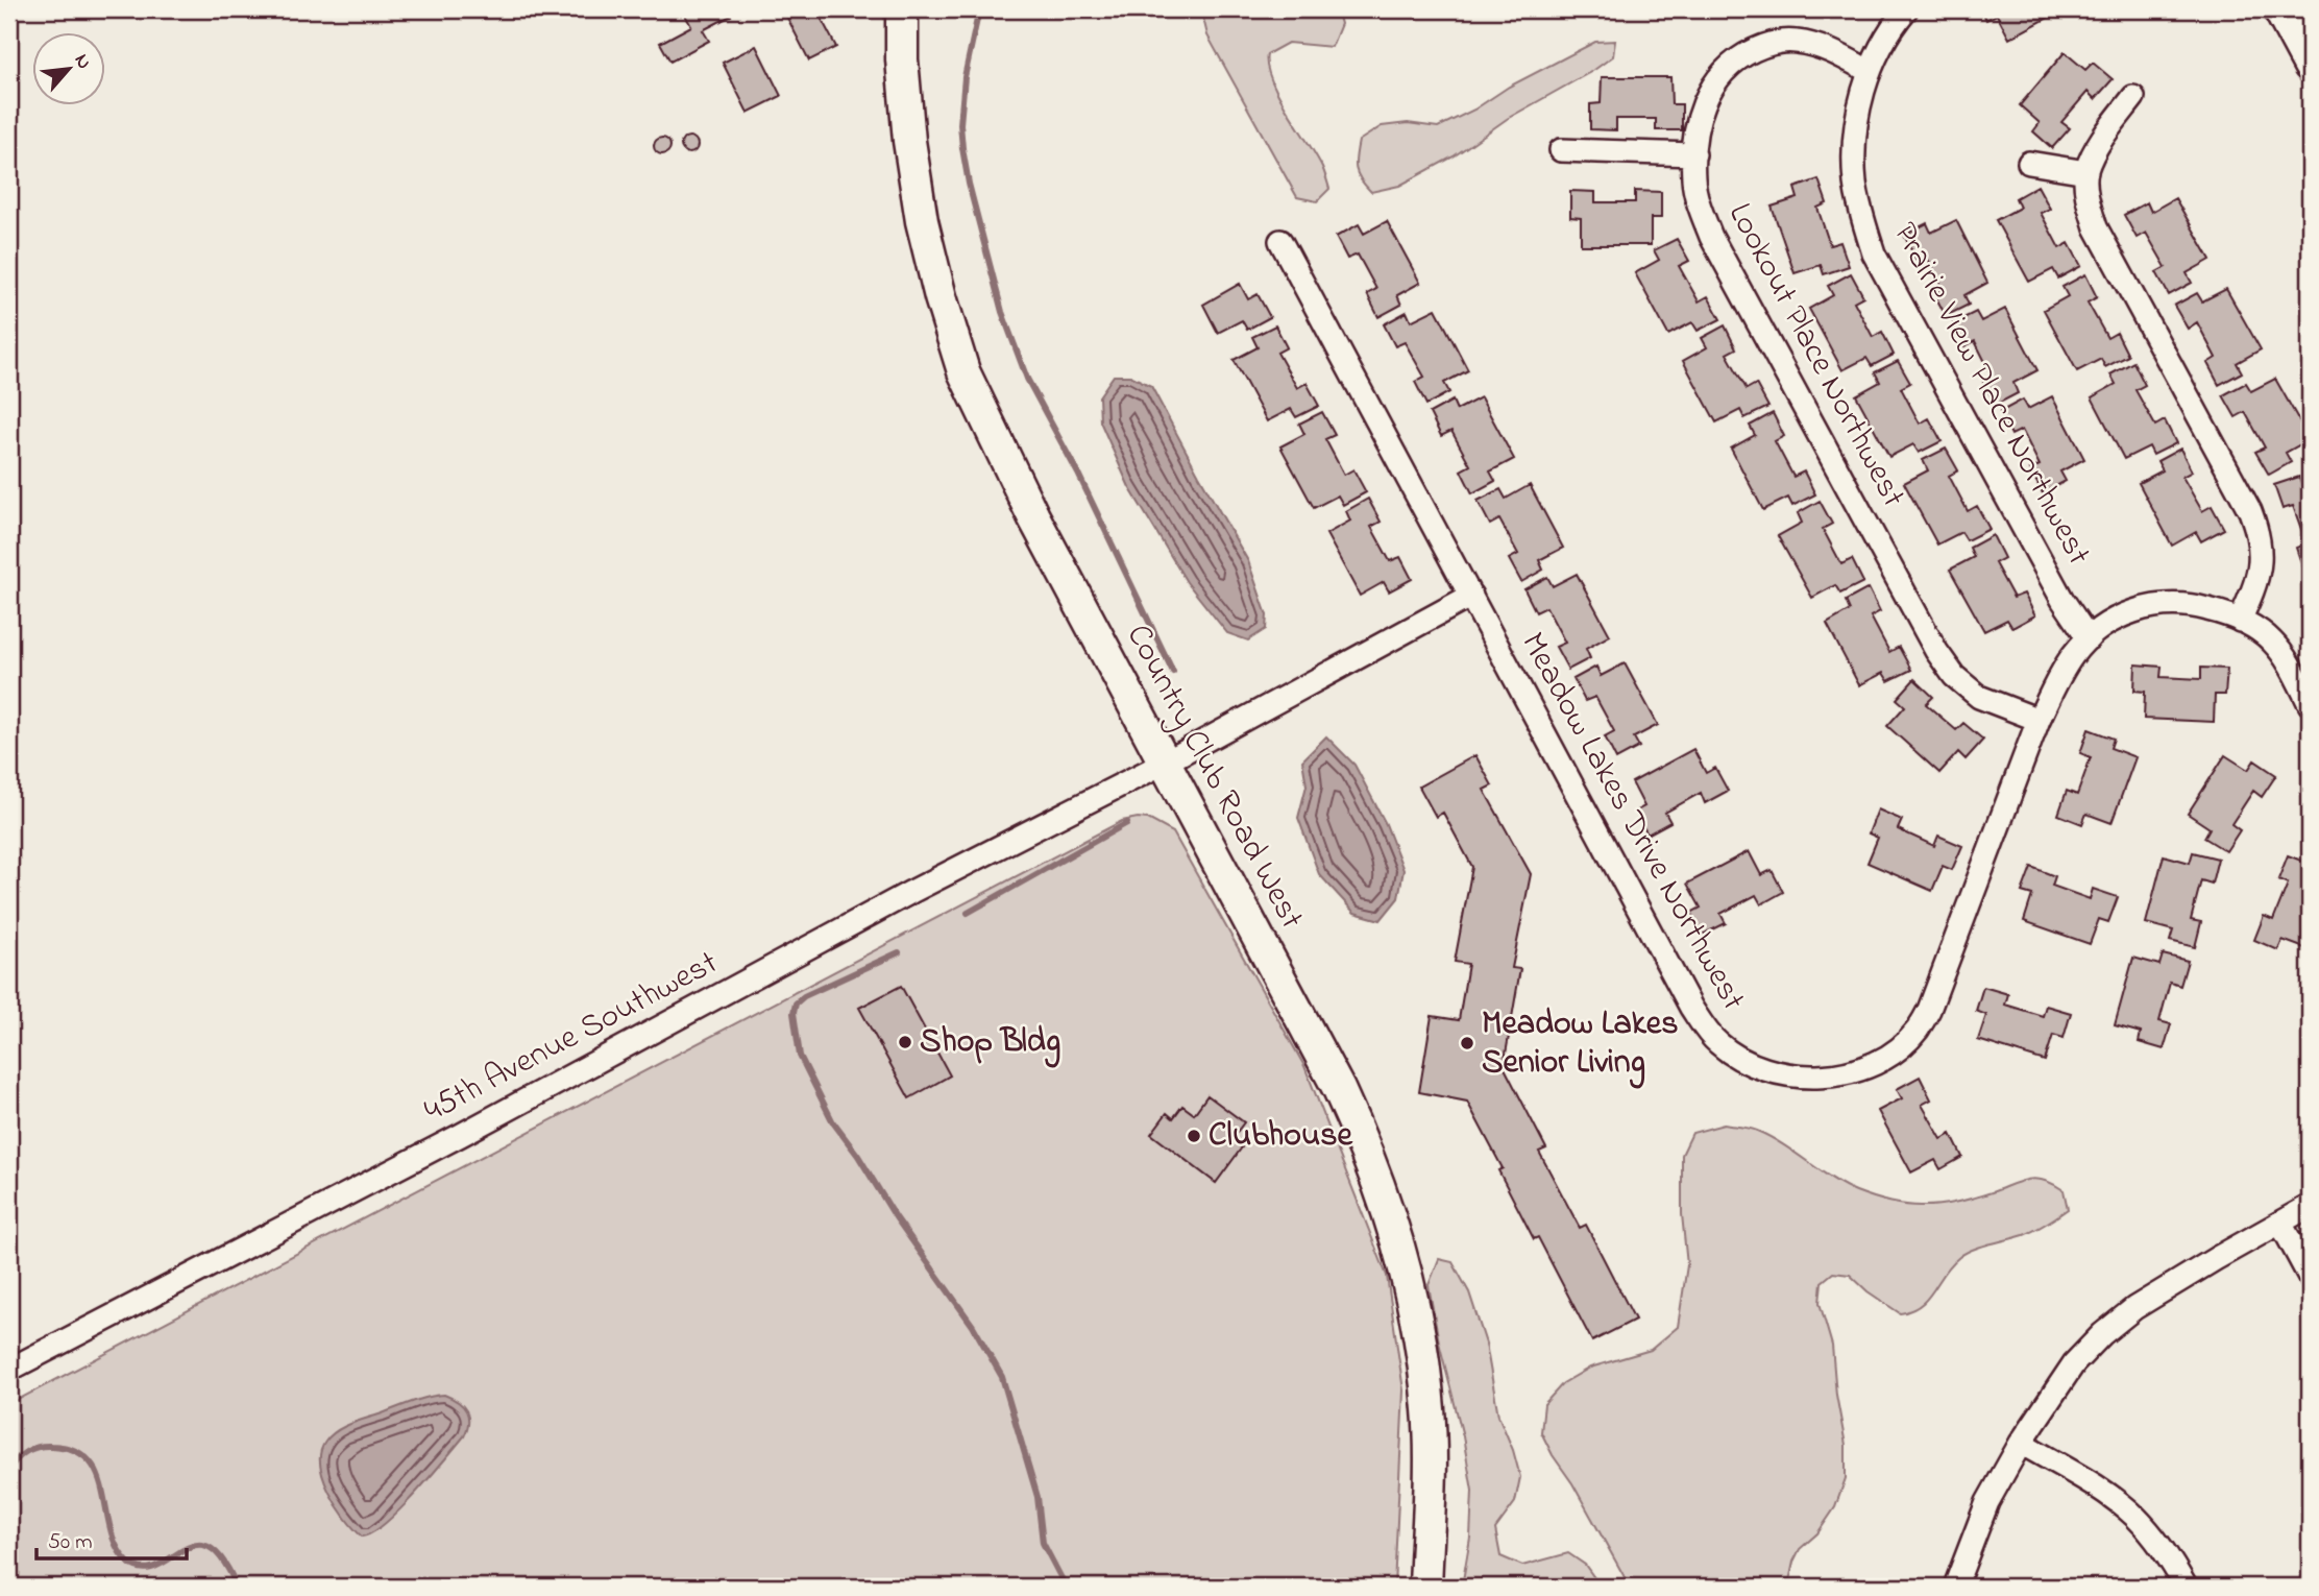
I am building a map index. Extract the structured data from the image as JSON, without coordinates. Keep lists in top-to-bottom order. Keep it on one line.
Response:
{"streets":{"main road":["Country Club Road West"],"street":["Lookout Place Northwest","Prairie View Place Northwest","Meadow Lakes Drive Northwest","45th Avenue Southwest"]},"crossings":[["Lookout Place Northwest","Prairie View Place Northwest"],["Lookout Place Northwest","Meadow Lakes Drive Northwest"],["Prairie View Place Northwest","Meadow Lakes Drive Northwest"],["Country Club Road West","45th Avenue Southwest"],["Meadow Lakes Drive Northwest","45th Avenue Southwest"]],"places":["Shop Bldg","Meadow Lakes Senior Living","Clubhouse"],"scale_bar":"50 m","north":"top right"}
